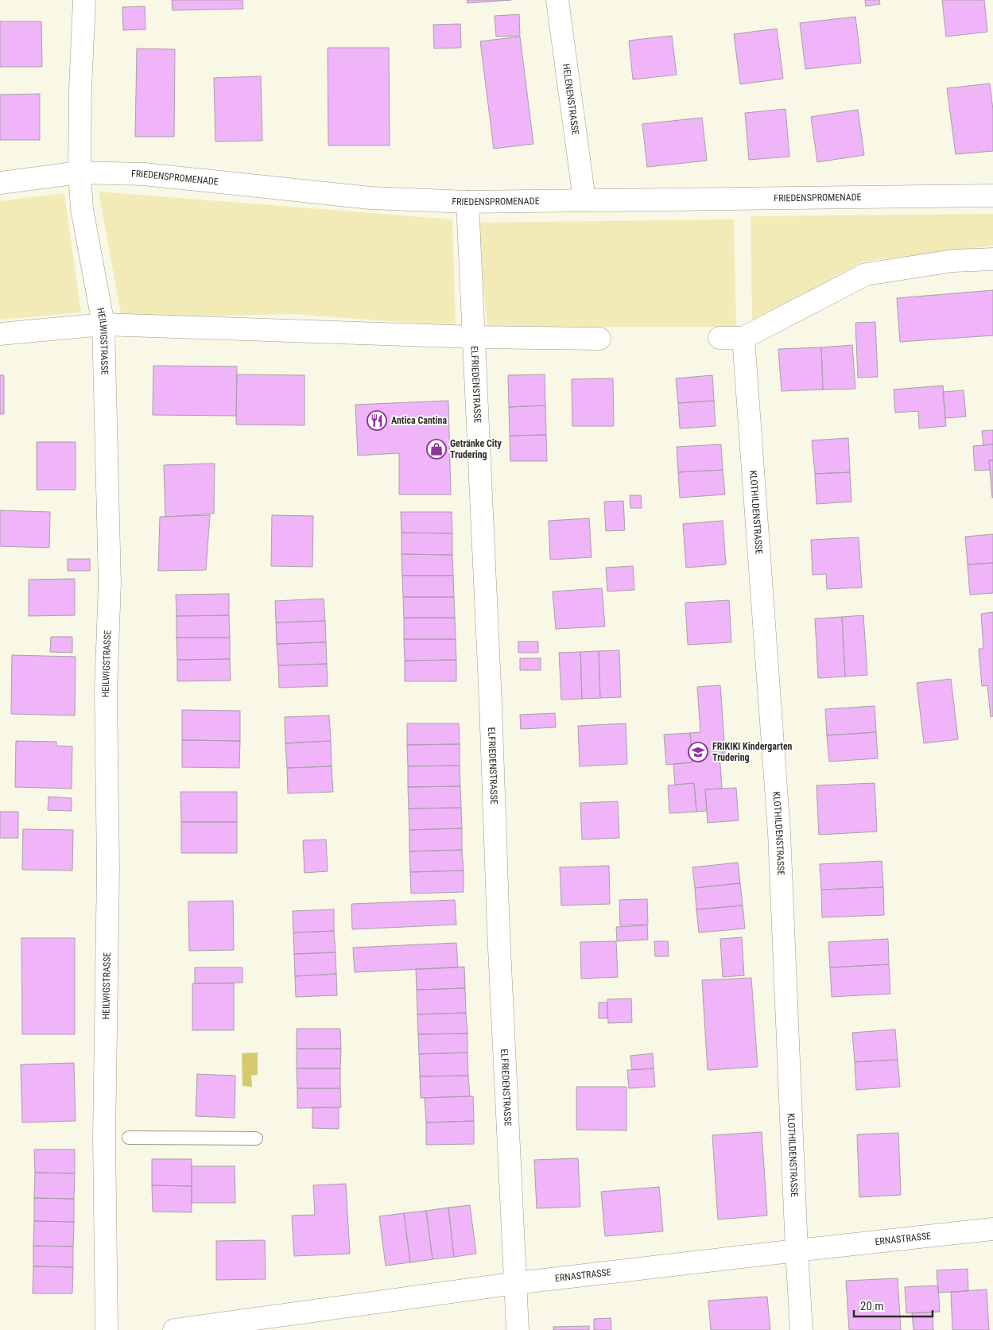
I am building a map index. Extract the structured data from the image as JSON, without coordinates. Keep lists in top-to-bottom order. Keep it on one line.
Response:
{"streets":{"street":["HELENENSTRASSE","FRIEDENSPROMENADE","HEILWIGSTRASSE","ELFRIEDENSTRASSE","KLOTHILDENSTRASSE","ERNASTRASSE"]},"crossings":[["HELENENSTRASSE","FRIEDENSPROMENADE"],["FRIEDENSPROMENADE","HEILWIGSTRASSE"],["FRIEDENSPROMENADE","ELFRIEDENSTRASSE"],["ELFRIEDENSTRASSE","ERNASTRASSE"],["KLOTHILDENSTRASSE","ERNASTRASSE"]],"places":{"restaurant":["Antica Cantina"],"shop":["Getränke City Trudering"],"school or university":["FRIKIKI Kindergarten Trudering"]},"scale_bar":"20 m"}
